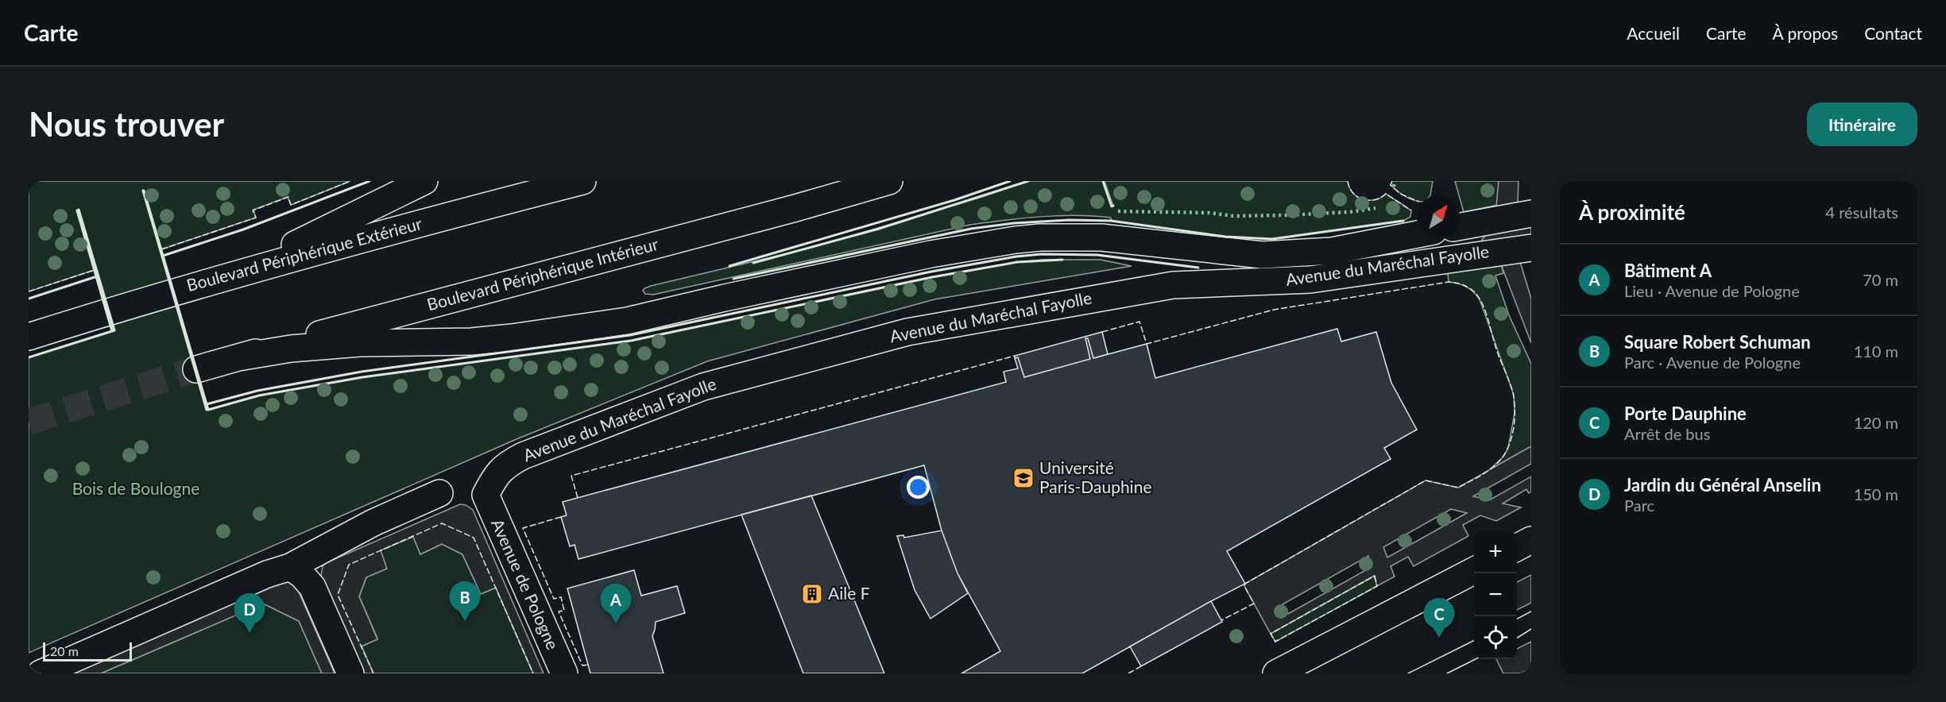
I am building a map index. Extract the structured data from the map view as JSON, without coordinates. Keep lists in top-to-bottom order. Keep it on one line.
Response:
{"streets":{"main road":["Boulevard Périphérique Extérieur","Avenue du Maréchal Fayolle","Boulevard Périphérique Intérieur","Avenue de Pologne"]},"crossings":[["Avenue du Maréchal Fayolle","Avenue de Pologne"]],"parks":["Bois de Boulogne"],"places":{"school or university":["Université Paris-Dauphine"],"building":["Aile F"]},"scale_bar":"20 m","north":"top right","page":{"header":"Carte","nav":["Accueil","Carte","À propos","Contact"],"buttons":"Itinéraire","title":"Nous trouver","heading":["À proximité","4 résultats"],"list":[{"mark":"A","name":"Bâtiment A","note":"Lieu · Avenue de Pologne","value":"70 m"},{"mark":"B","name":"Square Robert Schuman","note":"Parc · Avenue de Pologne","value":"110 m"},{"mark":"C","name":"Porte Dauphine","note":"Arrêt de bus","value":"120 m"},{"mark":"D","name":"Jardin du Général Anselin","note":"Parc","value":"150 m"}],"map_buttons":["+","−"],"pins":["B","A","D","C"],"scale":"20 m"}}
